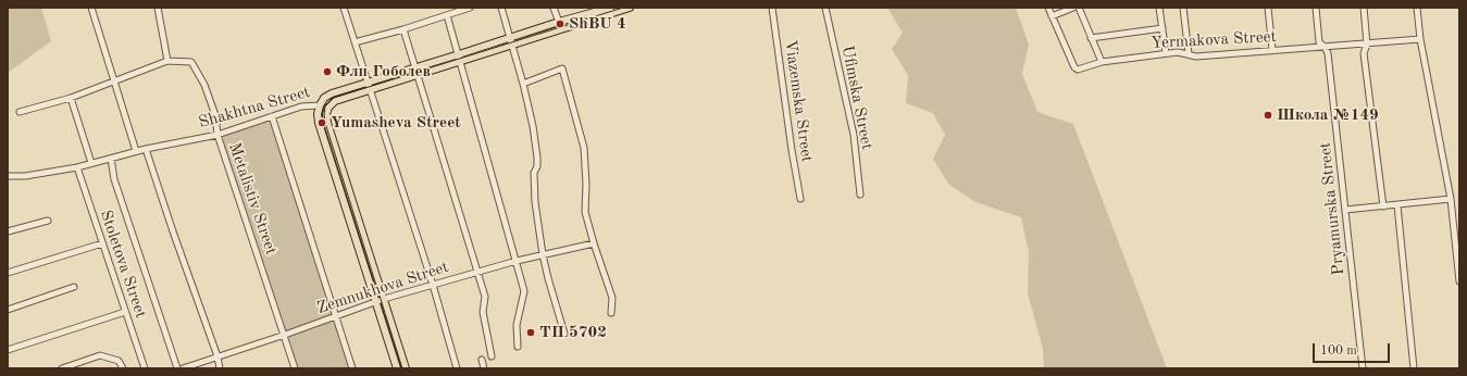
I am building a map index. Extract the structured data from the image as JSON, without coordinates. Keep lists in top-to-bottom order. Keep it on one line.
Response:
{"streets":{"main road":["Shakhtna Street"],"street":["Yermakova Street","Ufimska Street","Viazemska Street","Metalistiv Street","Pryamurska Street","Stoletova Street","Zemnukhova Street"]},"crossings":[["Yermakova Street","Pryamurska Street"],["Shakhtna Street","Metalistiv Street"],["Shakhtna Street","Stoletova Street"],["Shakhtna Street","Zemnukhova Street"],["Metalistiv Street","Zemnukhova Street"]],"places":["ShBU 4","Флп Гоболев","Школа №149","Yumasheva Street","ТП 5702"],"scale_bar":"100 m"}
